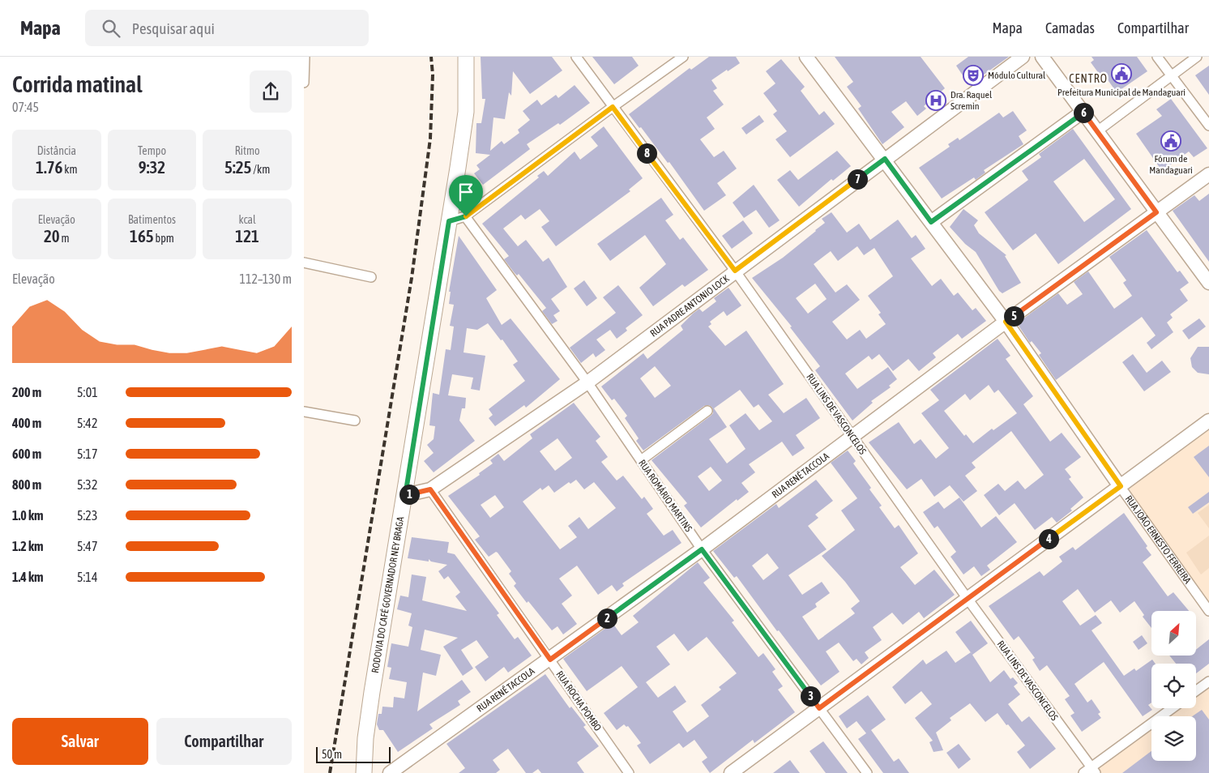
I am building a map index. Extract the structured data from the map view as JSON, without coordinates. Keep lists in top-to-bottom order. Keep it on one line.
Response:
{"streets":{"main road":["RUA PADRE ANTONIO LOCK","RUA RENÊ TACCOLA","RUA JOÃO ERNESTO FERREIRA","RODOVIA DO CAFÉ GOVERNADOR NEY BRAGA"],"street":["RUA LINS DE VASCONCELOS","RUA ROMÁRIO MARTINS","RUA ROCHA POMBO"]},"crossings":[["RUA PADRE ANTONIO LOCK","RUA LINS DE VASCONCELOS"],["RUA PADRE ANTONIO LOCK","RUA ROMÁRIO MARTINS"],["RUA PADRE ANTONIO LOCK","RUA JOÃO ERNESTO FERREIRA"],["RUA PADRE ANTONIO LOCK","RODOVIA DO CAFÉ GOVERNADOR NEY BRAGA"],["RUA PADRE ANTONIO LOCK","RUA ROCHA POMBO"],["RUA LINS DE VASCONCELOS","RUA RENÊ TACCOLA"],["RUA RENÊ TACCOLA","RUA ROMÁRIO MARTINS"],["RUA RENÊ TACCOLA","RUA JOÃO ERNESTO FERREIRA"],["RUA RENÊ TACCOLA","RUA ROCHA POMBO"]],"districts":["CENTRO"],"places":{"public building":["Prefeitura Municipal de Mandaguari","Fórum de Mandaguari"],"theatre":["Módulo Cultural"],"hospital":["Dra. Raquel Scremin"]},"scale_bar":"50 m","north":"top right","page":{"header":"Mapa","search":"Pesquisar aqui","nav":["Mapa","Camadas","Compartilhar"],"heading":["Corrida matinal","07:45"],"pins":["6","8","7","5","1","4","2","3"],"stats":[["Distância","1.76 km"],["Tempo","9:32"],["Ritmo","5:25 /km"],["Elevação","20 m"],["Batimentos","165 bpm"],["kcal","121"]],"chart":["Elevação","112–130 m"],"list":[{"name":"200 m","note":"5:01"},{"name":"400 m","note":"5:42"},{"name":"600 m","note":"5:17"},{"name":"800 m","note":"5:32"},{"name":"1.0 km","note":"5:23"},{"name":"1.2 km","note":"5:47"},{"name":"1.4 km","note":"5:14"}],"buttons":["Salvar","Compartilhar"],"scale":"50 m"}}
